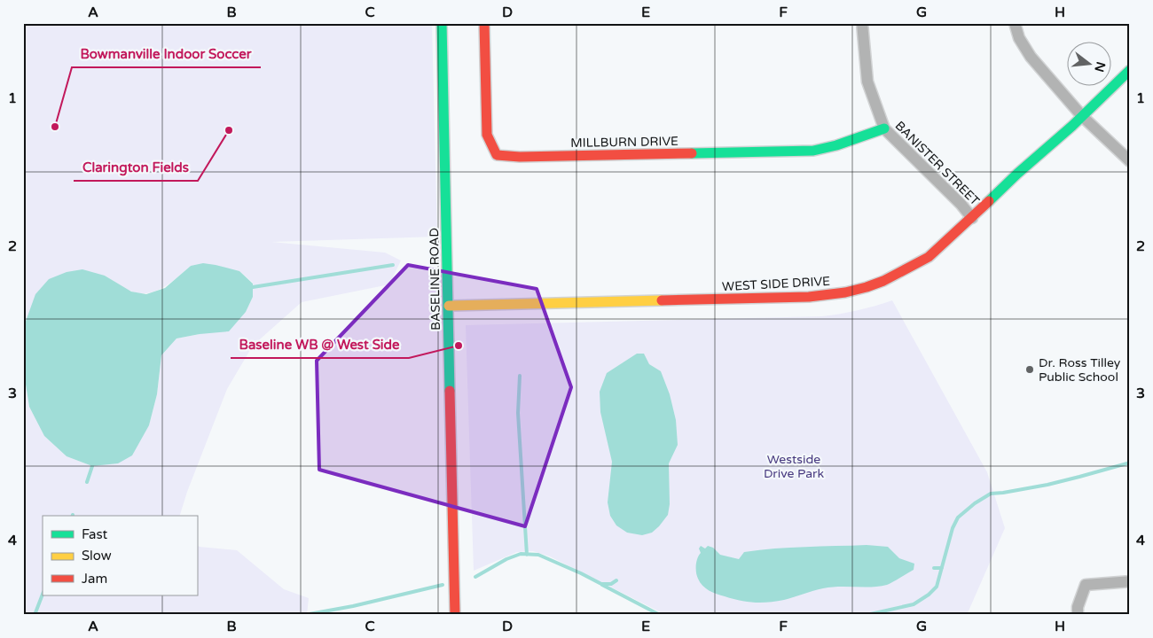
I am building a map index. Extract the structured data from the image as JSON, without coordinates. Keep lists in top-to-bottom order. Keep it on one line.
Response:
{"streets":{"street":["MILLBURN DRIVE","BANISTER STREET","BASELINE ROAD","WEST SIDE DRIVE"]},"crossings":[["MILLBURN DRIVE","BANISTER STREET"],["BANISTER STREET","WEST SIDE DRIVE"],["BASELINE ROAD","WEST SIDE DRIVE"]],"parks":["Westside Drive Park"],"places":["Bowmanville Indoor Soccer","Clarington Fields","Baseline WB @ West Side","Dr. Ross Tilley Public School"],"legend":["Fast","Slow","Jam"],"north":"right","grid":{"columns":["A","B","C","D","E","F","G","H"],"rows":["1","2","3","4"]}}
